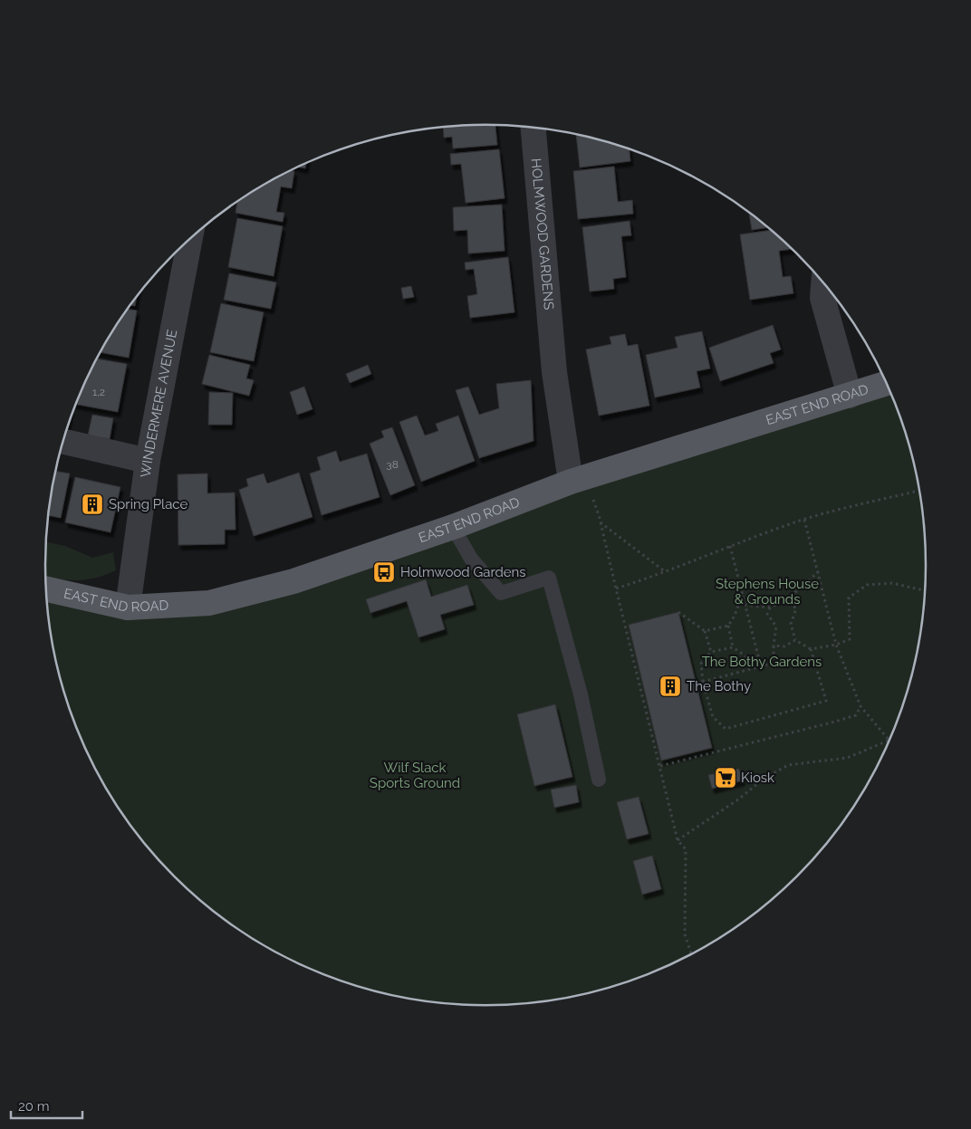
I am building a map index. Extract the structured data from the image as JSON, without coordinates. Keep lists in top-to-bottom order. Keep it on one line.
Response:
{"streets":{"main road":["EAST END ROAD"],"street":["HOLMWOOD GARDENS","WINDERMERE AVENUE"]},"crossings":[["HOLMWOOD GARDENS","EAST END ROAD"],["WINDERMERE AVENUE","EAST END ROAD"]],"parks":["Stephens House & Grounds","The Bothy Gardens","Wilf Slack Sports Ground"],"places":{"building":["Spring Place","The Bothy"],"bus stop":["Holmwood Gardens"],"supermarket":["Kiosk"]},"house_numbers":["1,2","38"],"scale_bar":"20 m"}
